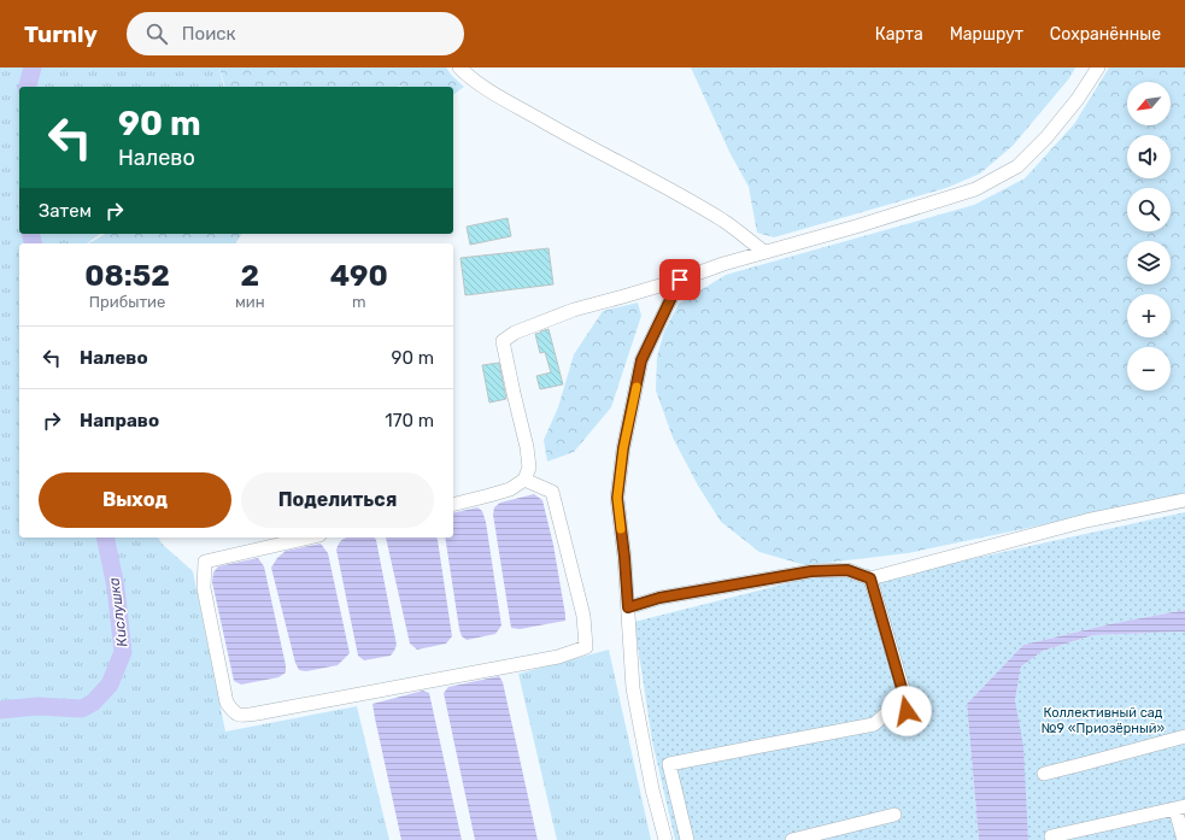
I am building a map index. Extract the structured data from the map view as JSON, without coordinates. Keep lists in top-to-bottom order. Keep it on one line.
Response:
{"water":["Кислушка"],"parks":["Коллективный сад №9 «Приозёрный»"],"north":"bottom left","page":{"header":"Turnly","search":"Поиск","nav":["Карта","Маршрут","Сохранённые"],"map_buttons":["+","−"],"turn":["90 m","Налево"],"then":"Затем","eta":["08:52","Прибытие","2","мин","490","m"],"list":[{"name":"Налево","value":"90 m"},{"name":"Направо","value":"170 m"}],"buttons":["Выход","Поделиться"]}}
